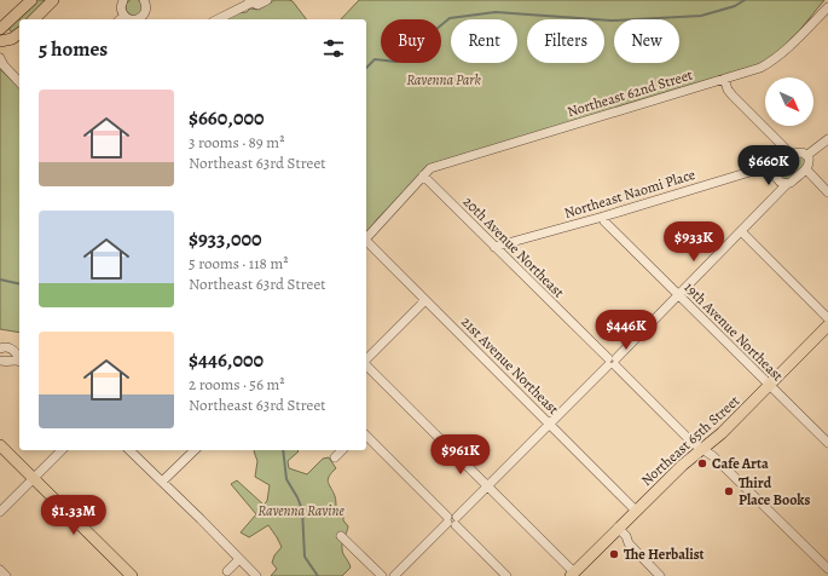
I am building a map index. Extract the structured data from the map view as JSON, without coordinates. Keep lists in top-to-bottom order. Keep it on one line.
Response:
{"streets":{"main road":["Northeast 65th Street"],"street":["Northeast 62nd Street","Northeast Naomi Place","20th Avenue Northeast","19th Avenue Northeast","21st Avenue Northeast"]},"crossings":[["Northeast 62nd Street","20th Avenue Northeast"],["Northeast Naomi Place","20th Avenue Northeast"],["Northeast Naomi Place","19th Avenue Northeast"],["20th Avenue Northeast","Northeast 65th Street"],["19th Avenue Northeast","Northeast 65th Street"],["21st Avenue Northeast","Northeast 65th Street"]],"parks":["Ravenna Park","Ravenna Ravine"],"places":["Cafe Arta","Third Place Books","The Herbalist"],"north":"bottom right","page":{"chip":["Buy","Rent","Filters","New"],"heading":"5 homes","list":[{"name":"$660,000","note":"3 rooms · 89 m² · Northeast 63rd Street"},{"name":"$933,000","note":"5 rooms · 118 m² · Northeast 63rd Street"},{"name":"$446,000","note":"2 rooms · 56 m² · Northeast 63rd Street"}],"price":["$660K","$933K","$446K","$961K","$1.33M"]}}
